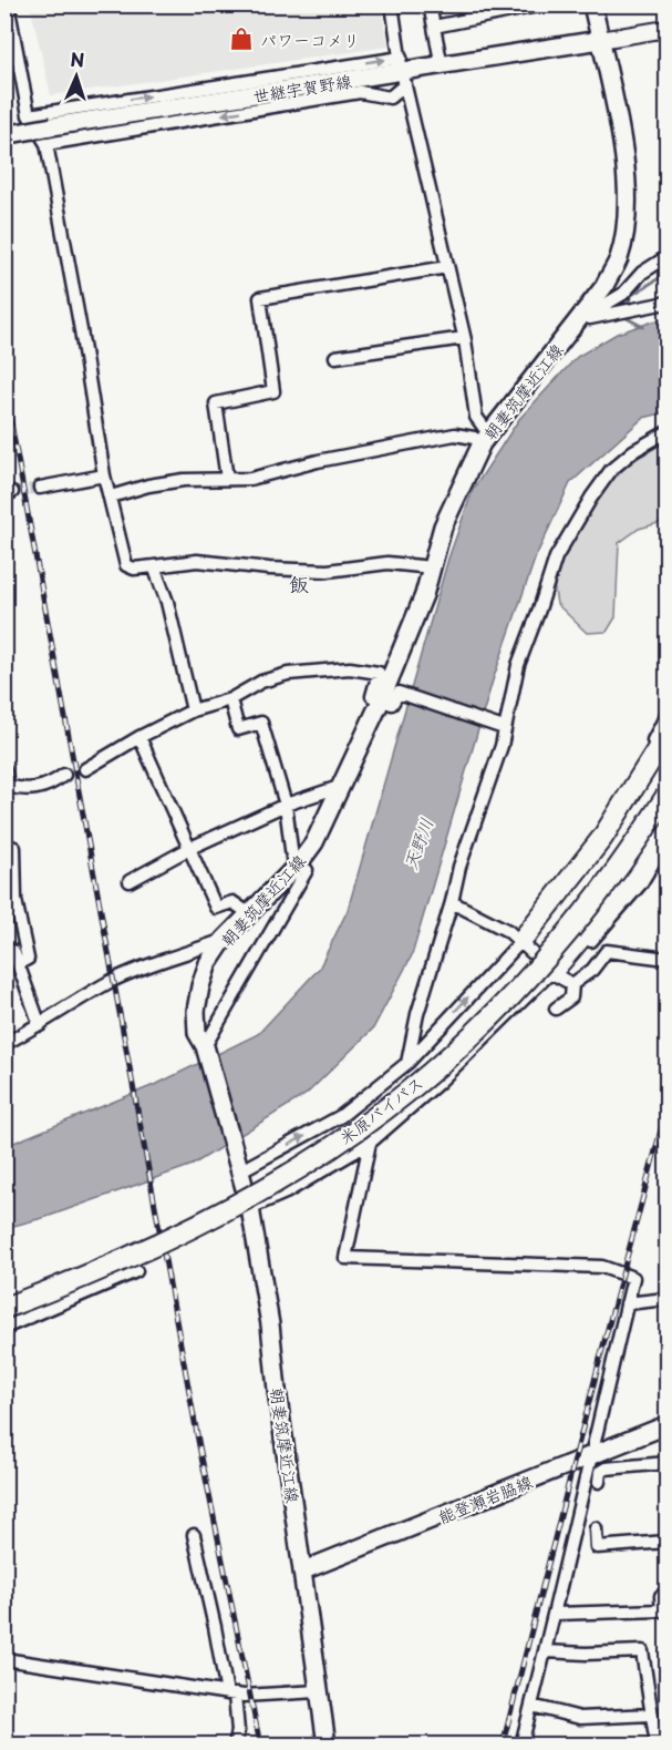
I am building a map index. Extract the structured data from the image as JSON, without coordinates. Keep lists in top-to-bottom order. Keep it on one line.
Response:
{"streets":{"highway":["米原バイパス"],"main road":["世継宇賀野線","朝妻筑摩近江線","能登瀬岩脇線"]},"crossings":[["世継宇賀野線","朝妻筑摩近江線"],["朝妻筑摩近江線","能登瀬岩脇線"]],"districts":["飯"],"water":["天野川"],"places":{"shop":["パワーコメリ"]},"north":"top"}
